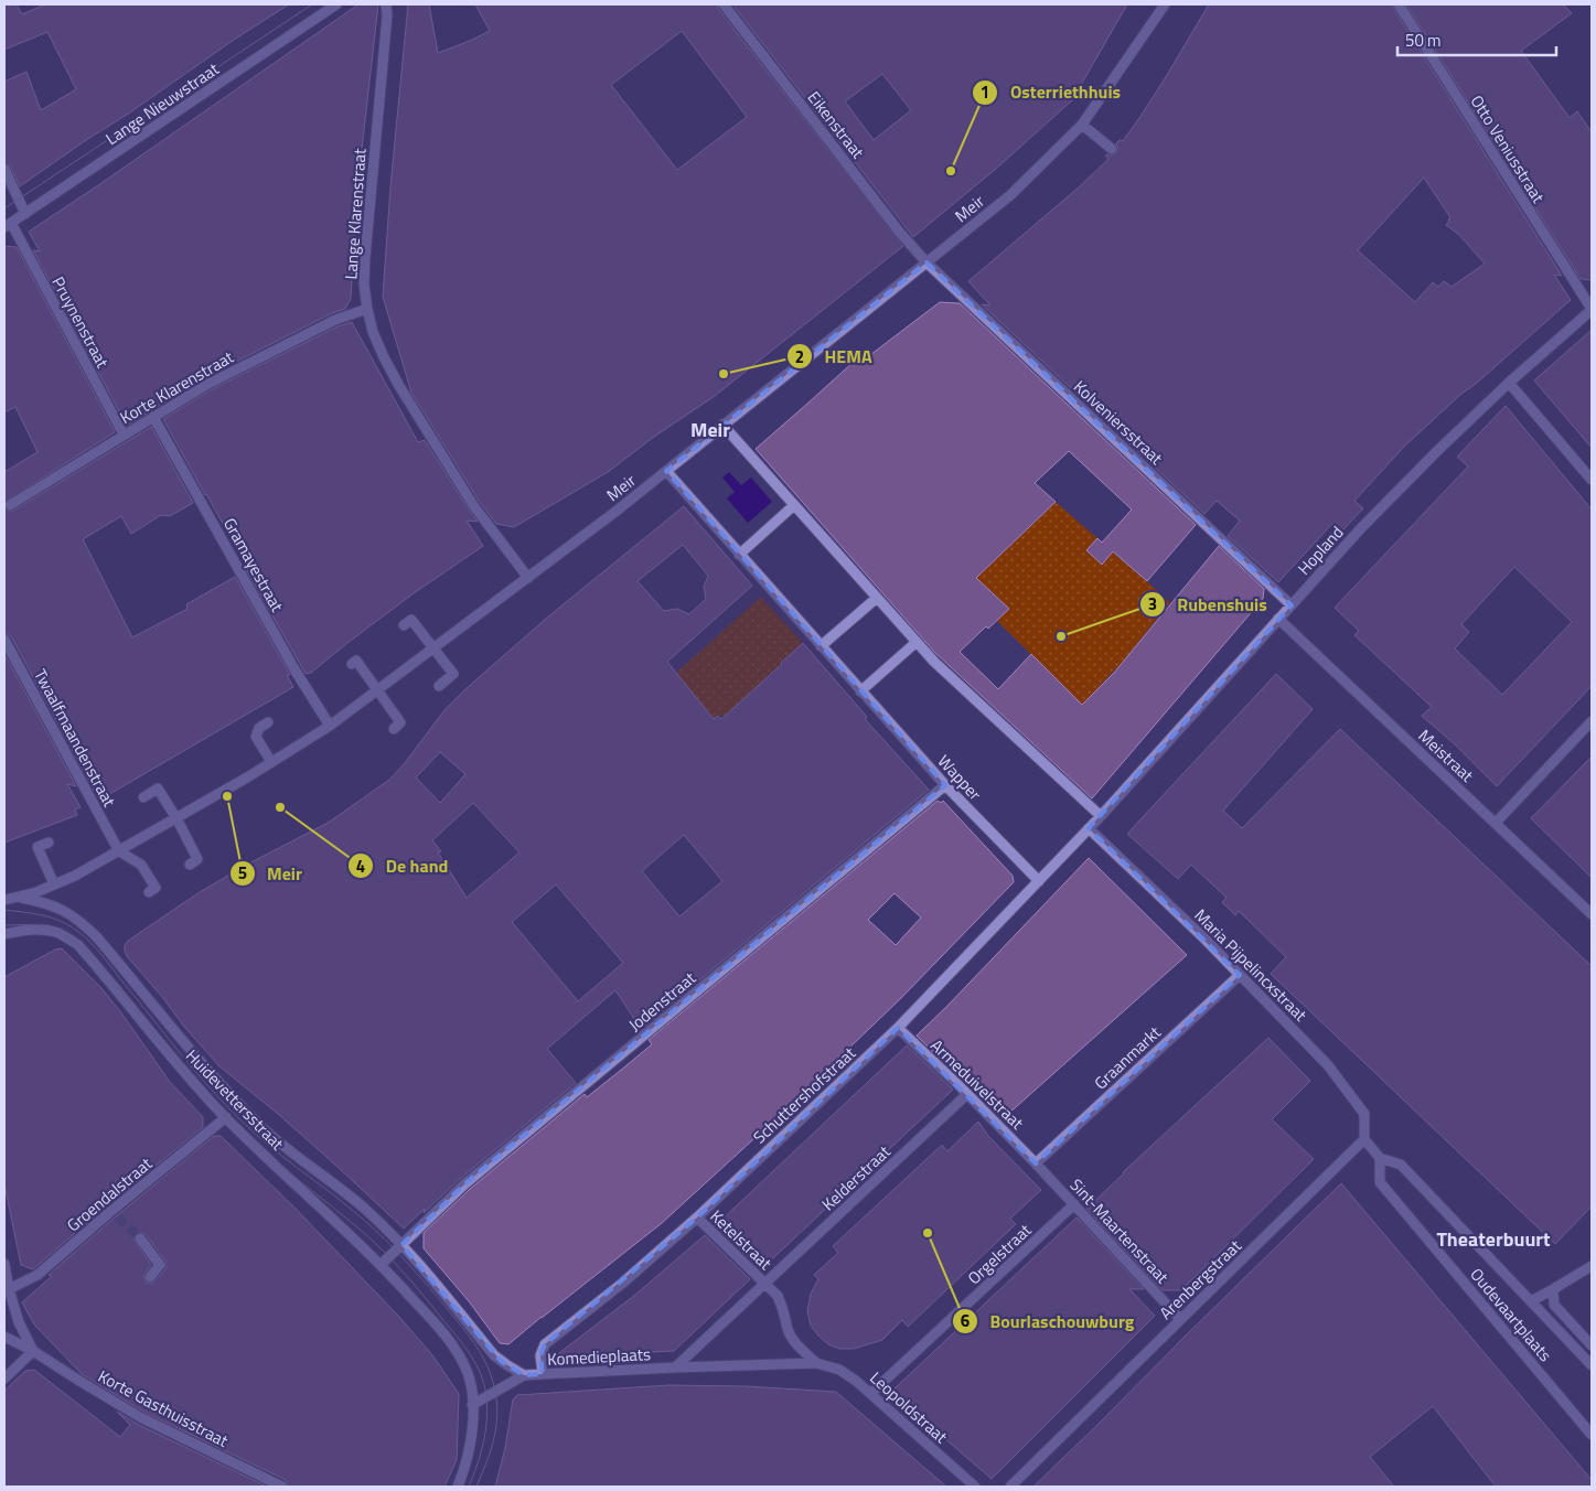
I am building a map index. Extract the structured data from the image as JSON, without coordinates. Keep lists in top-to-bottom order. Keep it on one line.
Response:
{"streets":{"street":["Lange Nieuwstraat","Eikenstraat","Otto Veniusstraat","Meir","Lange Klarenstraat","Pruynenstraat","Korte Klarenstraat","Kolveniersstraat","Hopland","Gramayestraat","Twaalfmaandenstraat","Meistraat","Wapper","Maria Pijpelincxstraat","Jodenstraat","Graanmarkt","Armeduivelstraat","Schuttershofstraat","Huidevettersstraat","Kelderstraat","Groendalstraat","Sint-Maartenstraat","Ketelstraat","Orgelstraat","Arenbergstraat","Oudevaartplaats","Komedieplaats","Leopoldstraat","Korte Gasthuisstraat"]},"crossings":[["Lange Nieuwstraat","Pruynenstraat"],["Eikenstraat","Meir"],["Eikenstraat","Kolveniersstraat"],["Otto Veniusstraat","Hopland"],["Meir","Lange Klarenstraat"],["Meir","Kolveniersstraat"],["Meir","Gramayestraat"],["Meir","Twaalfmaandenstraat"],["Meir","Wapper"],["Meir","Huidevettersstraat"],["Lange Klarenstraat","Korte Klarenstraat"],["Pruynenstraat","Korte Klarenstraat"],["Korte Klarenstraat","Gramayestraat"],["Kolveniersstraat","Hopland"],["Hopland","Meistraat"],["Hopland","Maria Pijpelincxstraat"],["Hopland","Schuttershofstraat"],["Wapper","Jodenstraat"],["Wapper","Schuttershofstraat"],["Maria Pijpelincxstraat","Graanmarkt"],["Maria Pijpelincxstraat","Schuttershofstraat"],["Maria Pijpelincxstraat","Arenbergstraat"],["Maria Pijpelincxstraat","Oudevaartplaats"],["Jodenstraat","Huidevettersstraat"],["Graanmarkt","Armeduivelstraat"],["Graanmarkt","Sint-Maartenstraat"],["Armeduivelstraat","Schuttershofstraat"],["Armeduivelstraat","Kelderstraat"],["Armeduivelstraat","Sint-Maartenstraat"],["Schuttershofstraat","Ketelstraat"],["Schuttershofstraat","Komedieplaats"],["Huidevettersstraat","Groendalstraat"],["Huidevettersstraat","Komedieplaats"],["Kelderstraat","Ketelstraat"],["Kelderstraat","Komedieplaats"],["Sint-Maartenstraat","Orgelstraat"],["Sint-Maartenstraat","Arenbergstraat"],["Ketelstraat","Komedieplaats"],["Ketelstraat","Leopoldstraat"],["Orgelstraat","Leopoldstraat"],["Arenbergstraat","Oudevaartplaats"],["Komedieplaats","Leopoldstraat"]],"districts":["Meir","Theaterbuurt"],"places":["Osterriethhuis","HEMA","Rubenshuis","Meir","De hand","Bourlaschouwburg"],"scale_bar":"50 m"}
